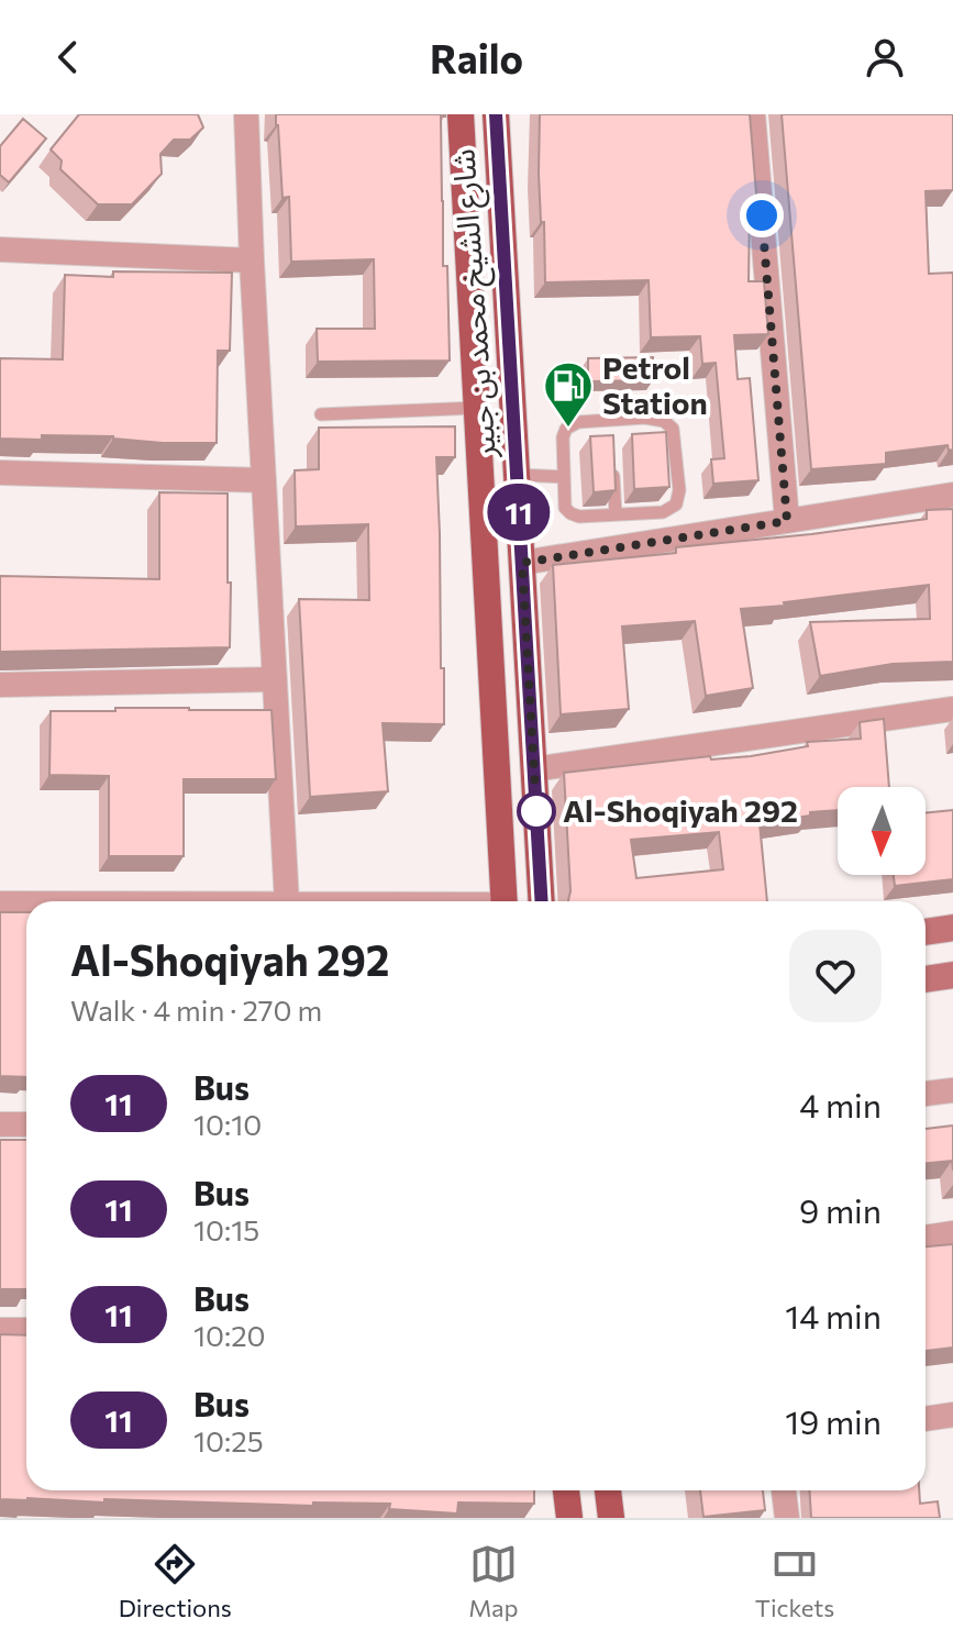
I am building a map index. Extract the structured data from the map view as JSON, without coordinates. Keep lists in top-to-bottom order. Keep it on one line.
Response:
{"streets":{"main road":["شارع الشيخ محمد بن جبير"]},"places":{"fuel station":["Petrol Station"],"other":["Al-Shoqiyah 292"]},"lines":["bus line 11"],"north":"bottom","page":{"header":"Railo","on_map":"11","heading":["Al-Shoqiyah 292","Walk · 4 min · 270 m"],"list":[{"mark":"11","name":"Bus","note":"10:10","value":"4 min"},{"mark":"11","name":"Bus","note":"10:15","value":"9 min"},{"mark":"11","name":"Bus","note":"10:20","value":"14 min"},{"mark":"11","name":"Bus","note":"10:25","value":"19 min"}],"tabs":["Directions","Map","Tickets"]}}
